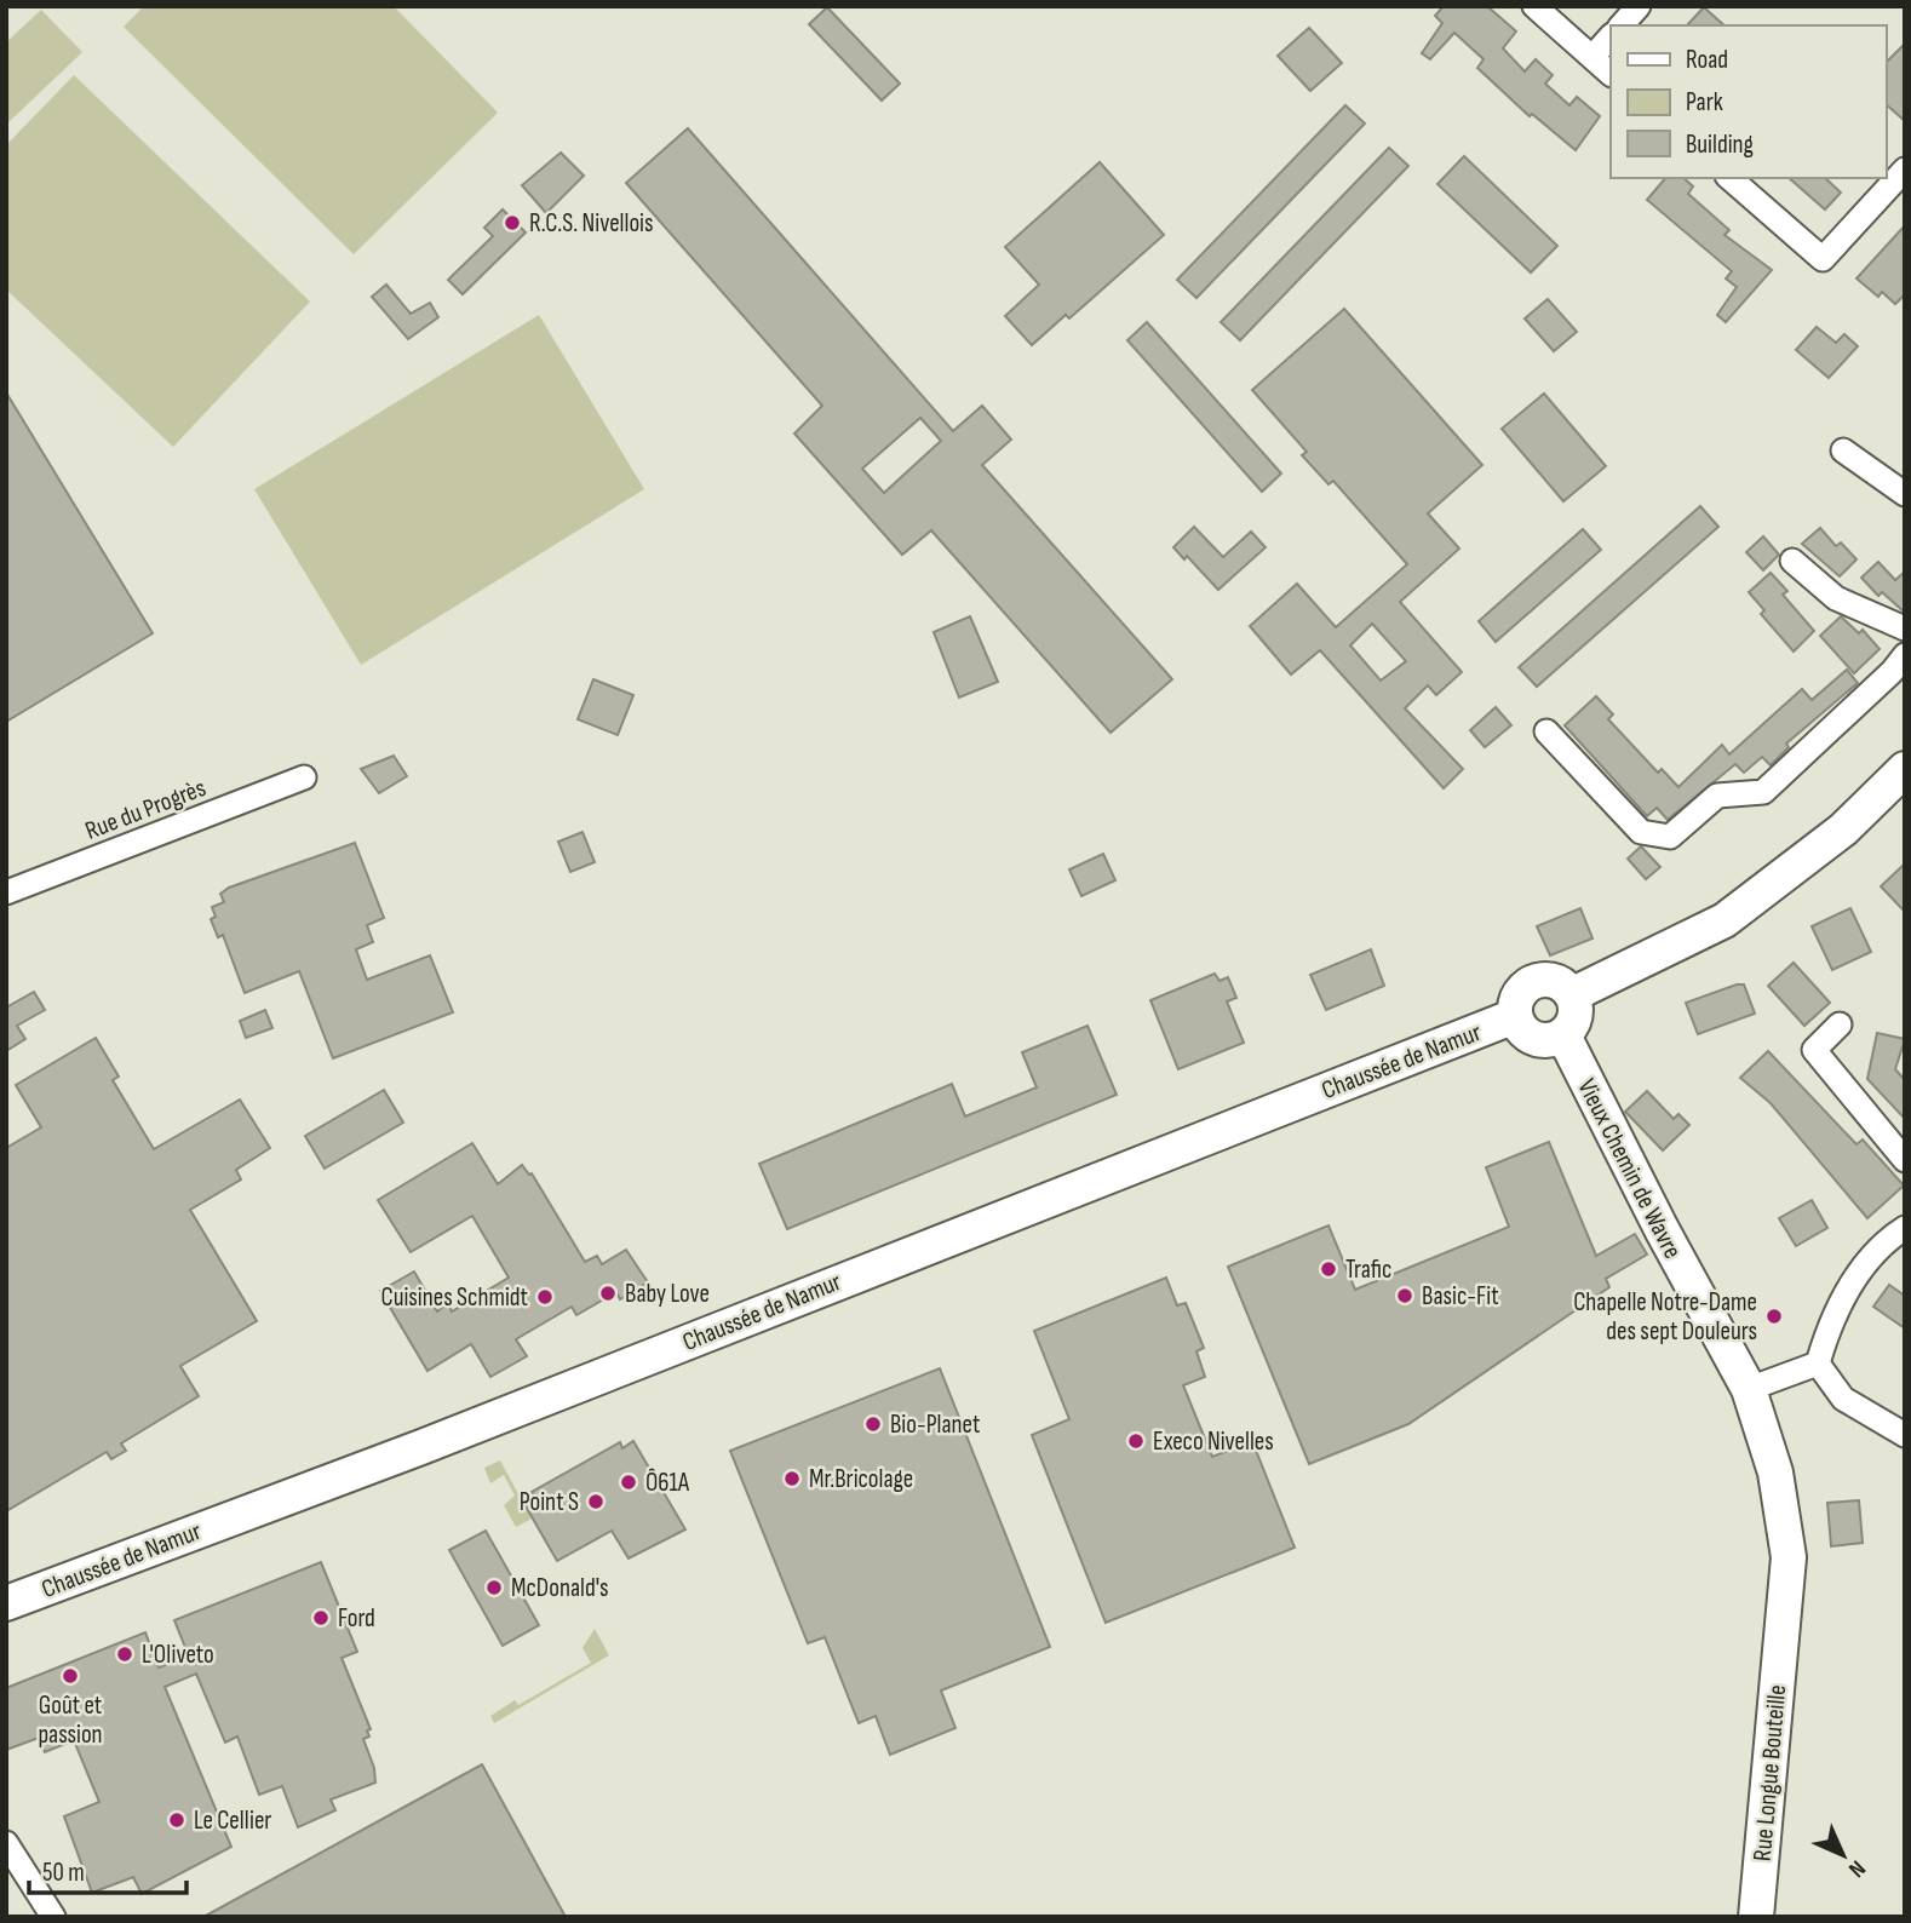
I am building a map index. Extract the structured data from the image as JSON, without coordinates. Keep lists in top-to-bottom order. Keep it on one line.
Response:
{"streets":{"main road":["Chaussée de Namur","Vieux Chemin de Wavre","Rue Longue Bouteille"],"street":["Rue du Progrès"]},"crossings":[["Chaussée de Namur","Vieux Chemin de Wavre"],["Vieux Chemin de Wavre","Rue Longue Bouteille"]],"places":["R.C.S. Nivellois","Trafic","Baby Love","Basic-Fit","Cuisines Schmidt","Chapelle Notre-Dame des sept Douleurs","Bio-Planet","Execo Nivelles","Mr.Bricolage","Ô61A","Point S","McDonald's","Ford","L'Oliveto","Goût et passion","Le Cellier"],"legend":["Road","Park","Building"],"scale_bar":"50 m","north":"bottom right"}
